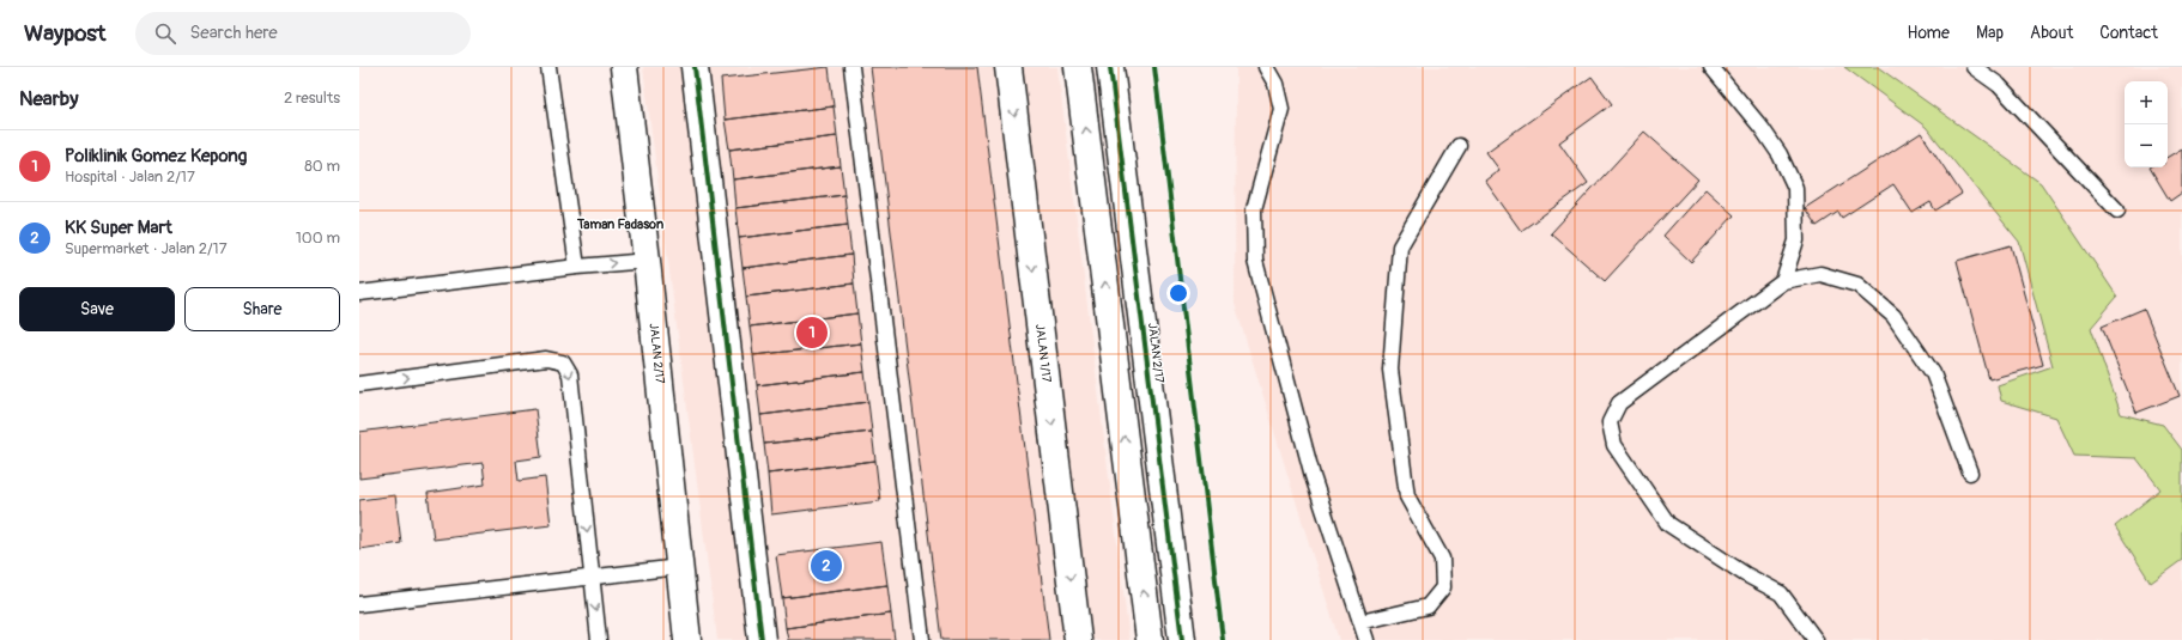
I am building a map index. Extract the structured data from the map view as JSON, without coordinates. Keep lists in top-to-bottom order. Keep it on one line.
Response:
{"streets":{"street":["JALAN 2/17","JALAN 1/17"]},"districts":["Taman Fadason"],"page":{"header":"Waypost","search":"Search here","nav":["Home","Map","About","Contact"],"heading":["Nearby","2 results"],"map_buttons":["+","−"],"list":[{"mark":"1","name":"Poliklinik Gomez Kepong","note":"Hospital · Jalan 2/17","value":"80 m"},{"mark":"2","name":"KK Super Mart","note":"Supermarket · Jalan 2/17","value":"100 m"}],"buttons":["Save","Share"],"pins":["1","2"]}}
